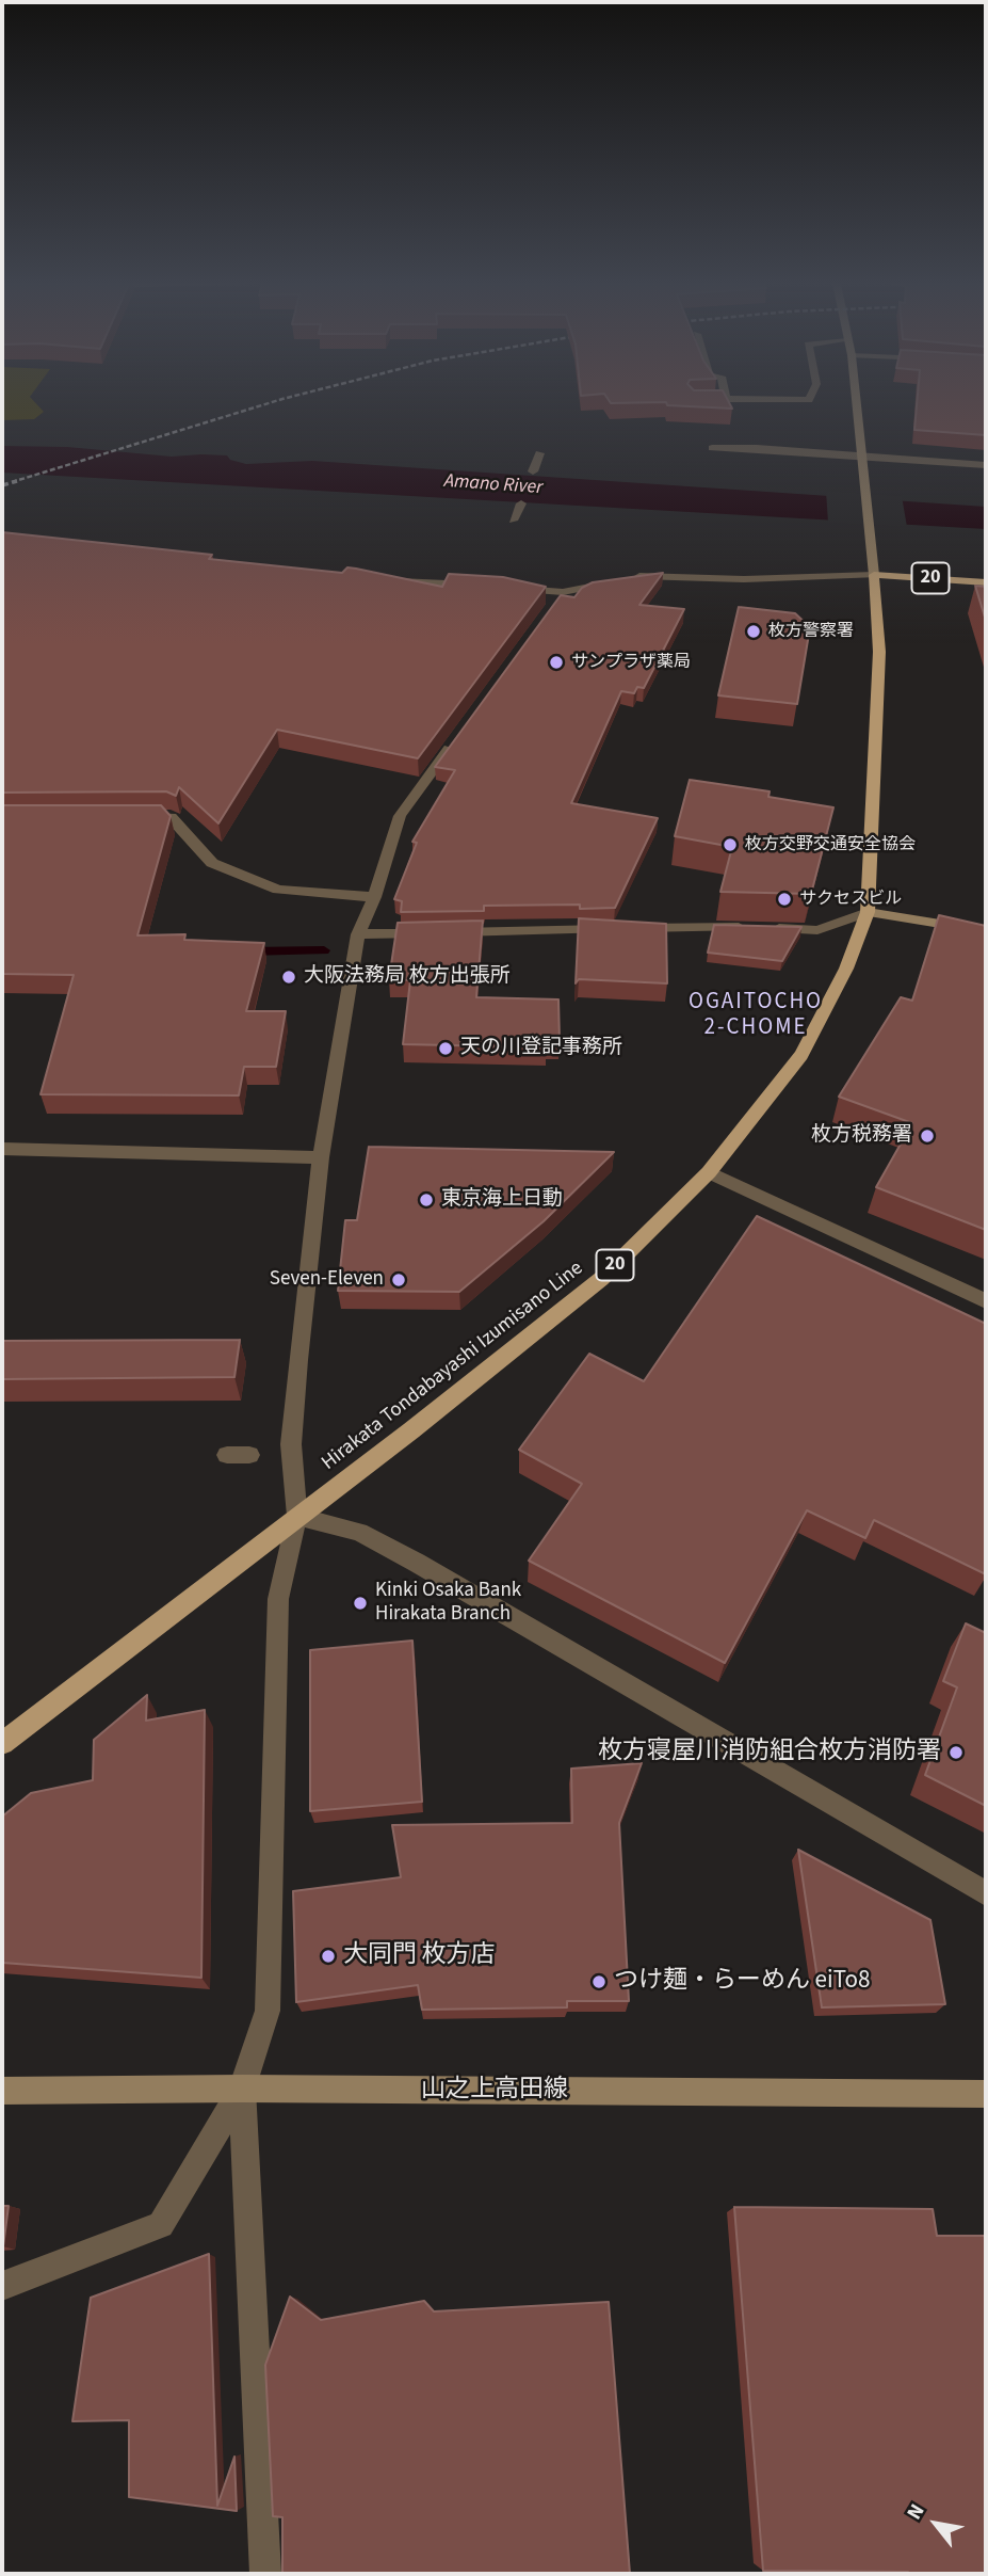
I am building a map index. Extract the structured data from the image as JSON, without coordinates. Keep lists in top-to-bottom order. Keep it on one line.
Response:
{"streets":{"main road":["20","Hirakata Tondabayashi Izumisano Line","山之上高田線"]},"crossings":[["20","Hirakata Tondabayashi Izumisano Line"]],"districts":["OGAITOCHO 2-CHOME"],"water":["Amano River"],"places":["枚方警察署","サンプラザ薬局","枚方交野交通安全協会","サクセスビル","大阪法務局 枚方出張所","天の川登記事務所","枚方税務署","東京海上日動","Seven-Eleven","Kinki Osaka Bank Hirakata Branch","枚方寝屋川消防組合枚方消防署","大同門 枚方店","つけ麺・らーめん eiTo8"],"north":"top left"}
